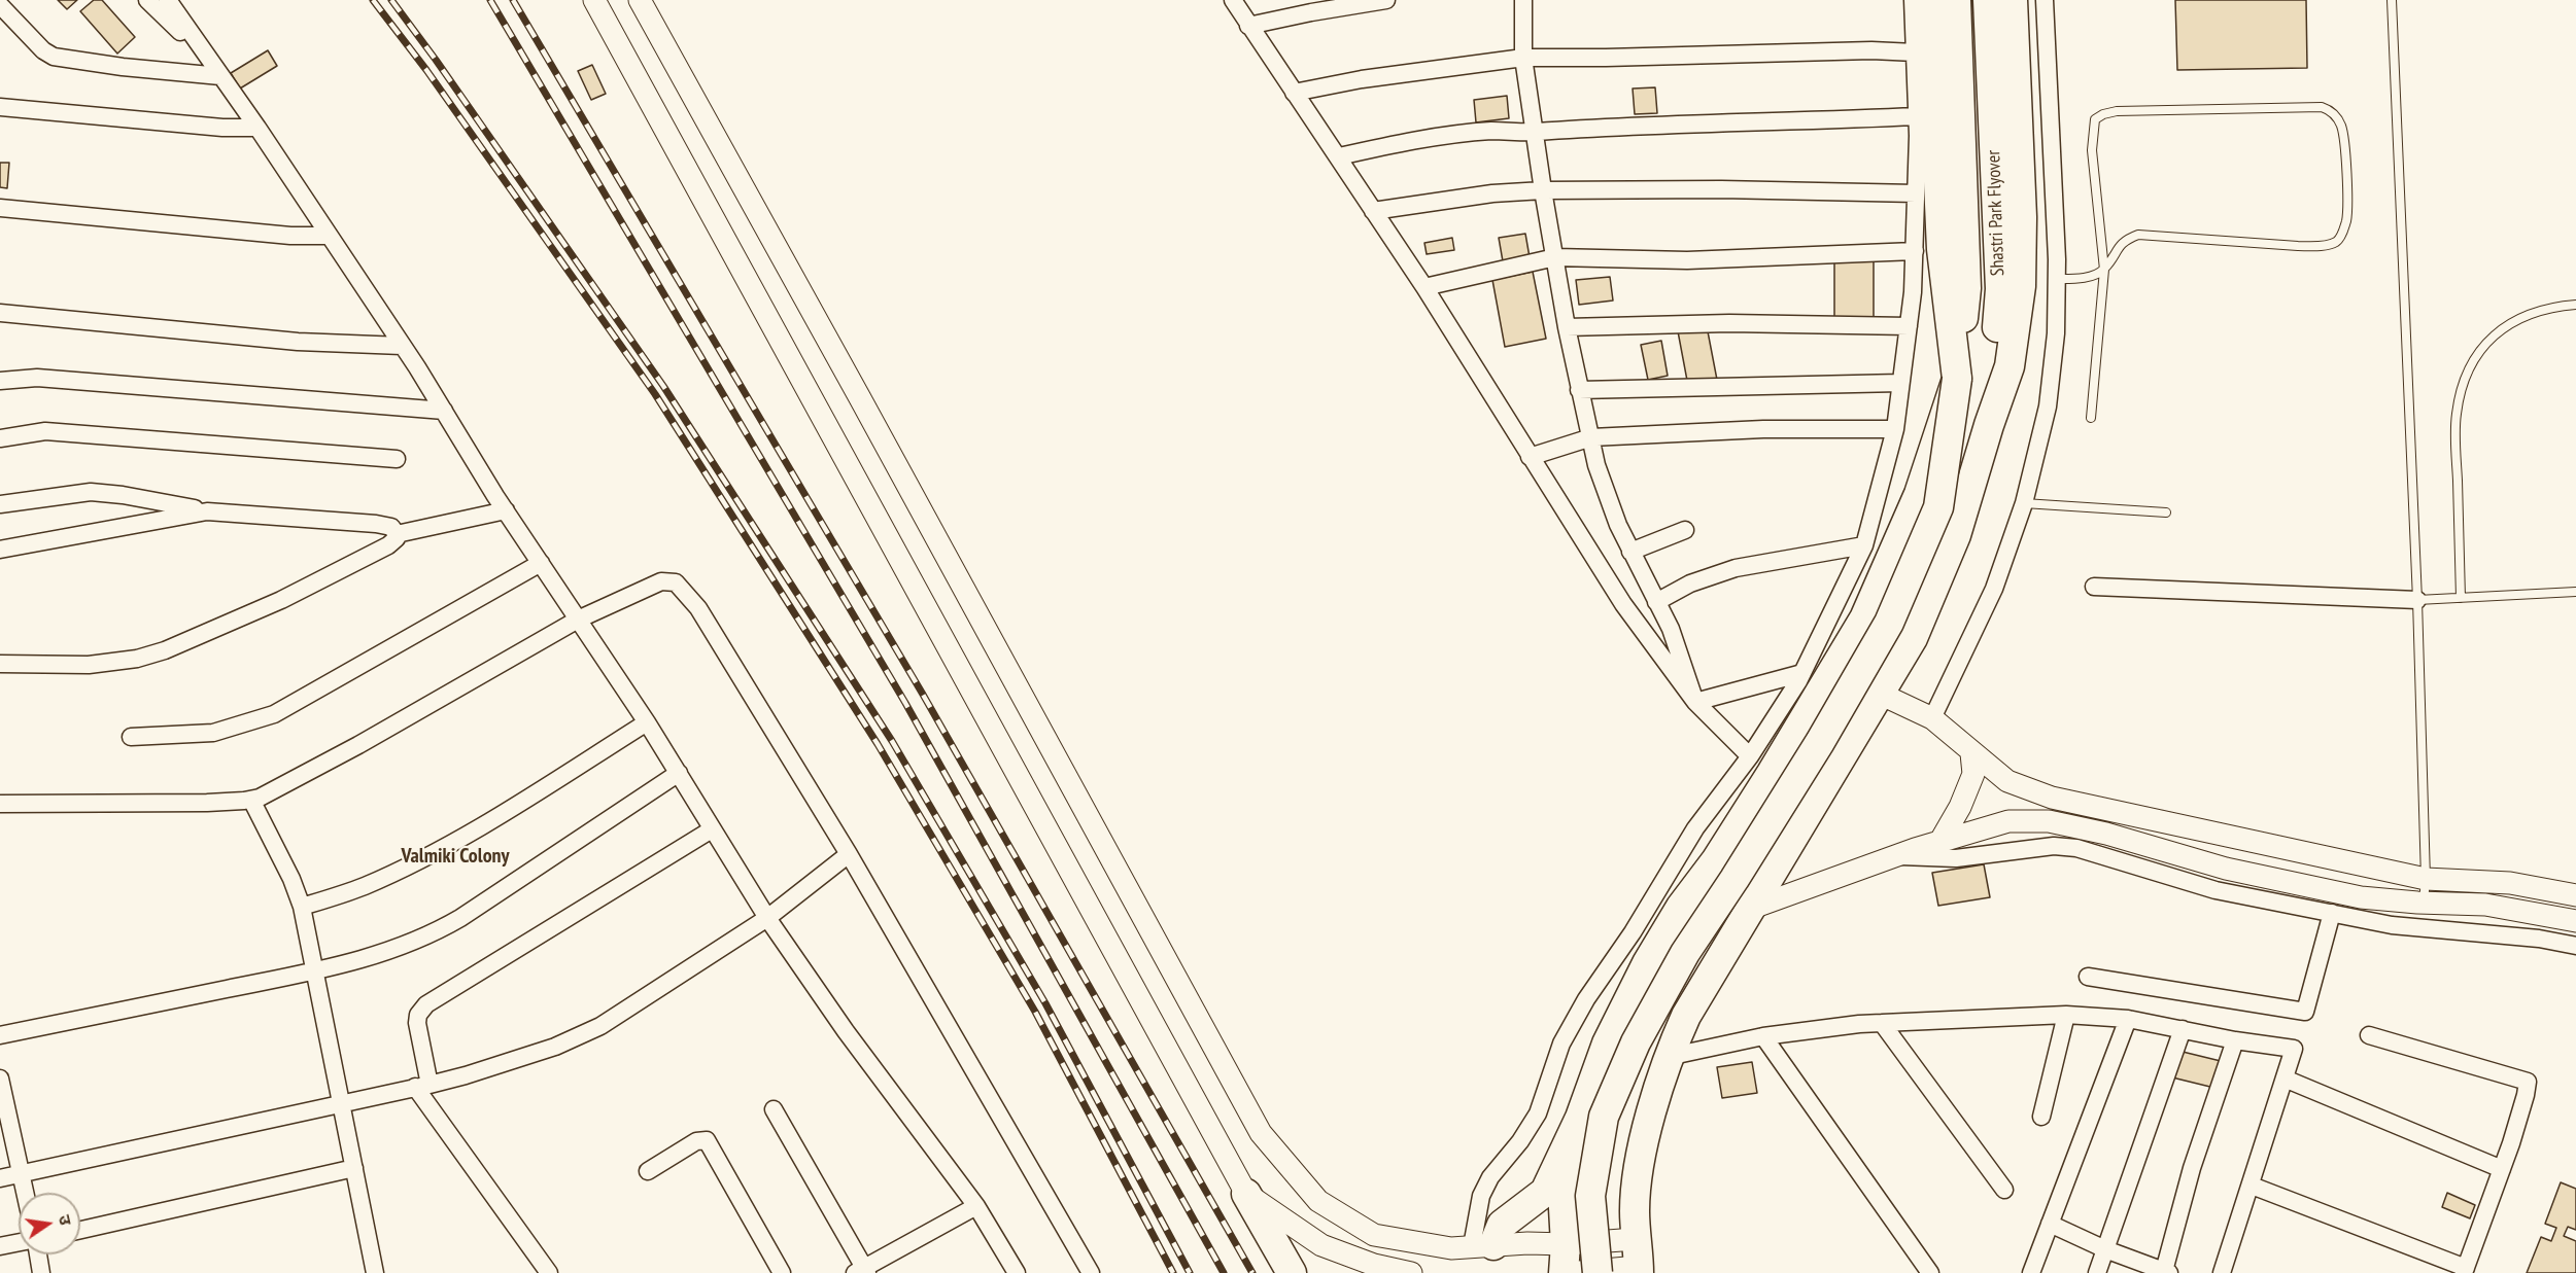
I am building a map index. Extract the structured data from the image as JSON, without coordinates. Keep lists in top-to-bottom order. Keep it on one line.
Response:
{"streets":{"highway":["Shastri Park Flyover"]},"districts":["Valmiki Colony"],"north":"right"}
